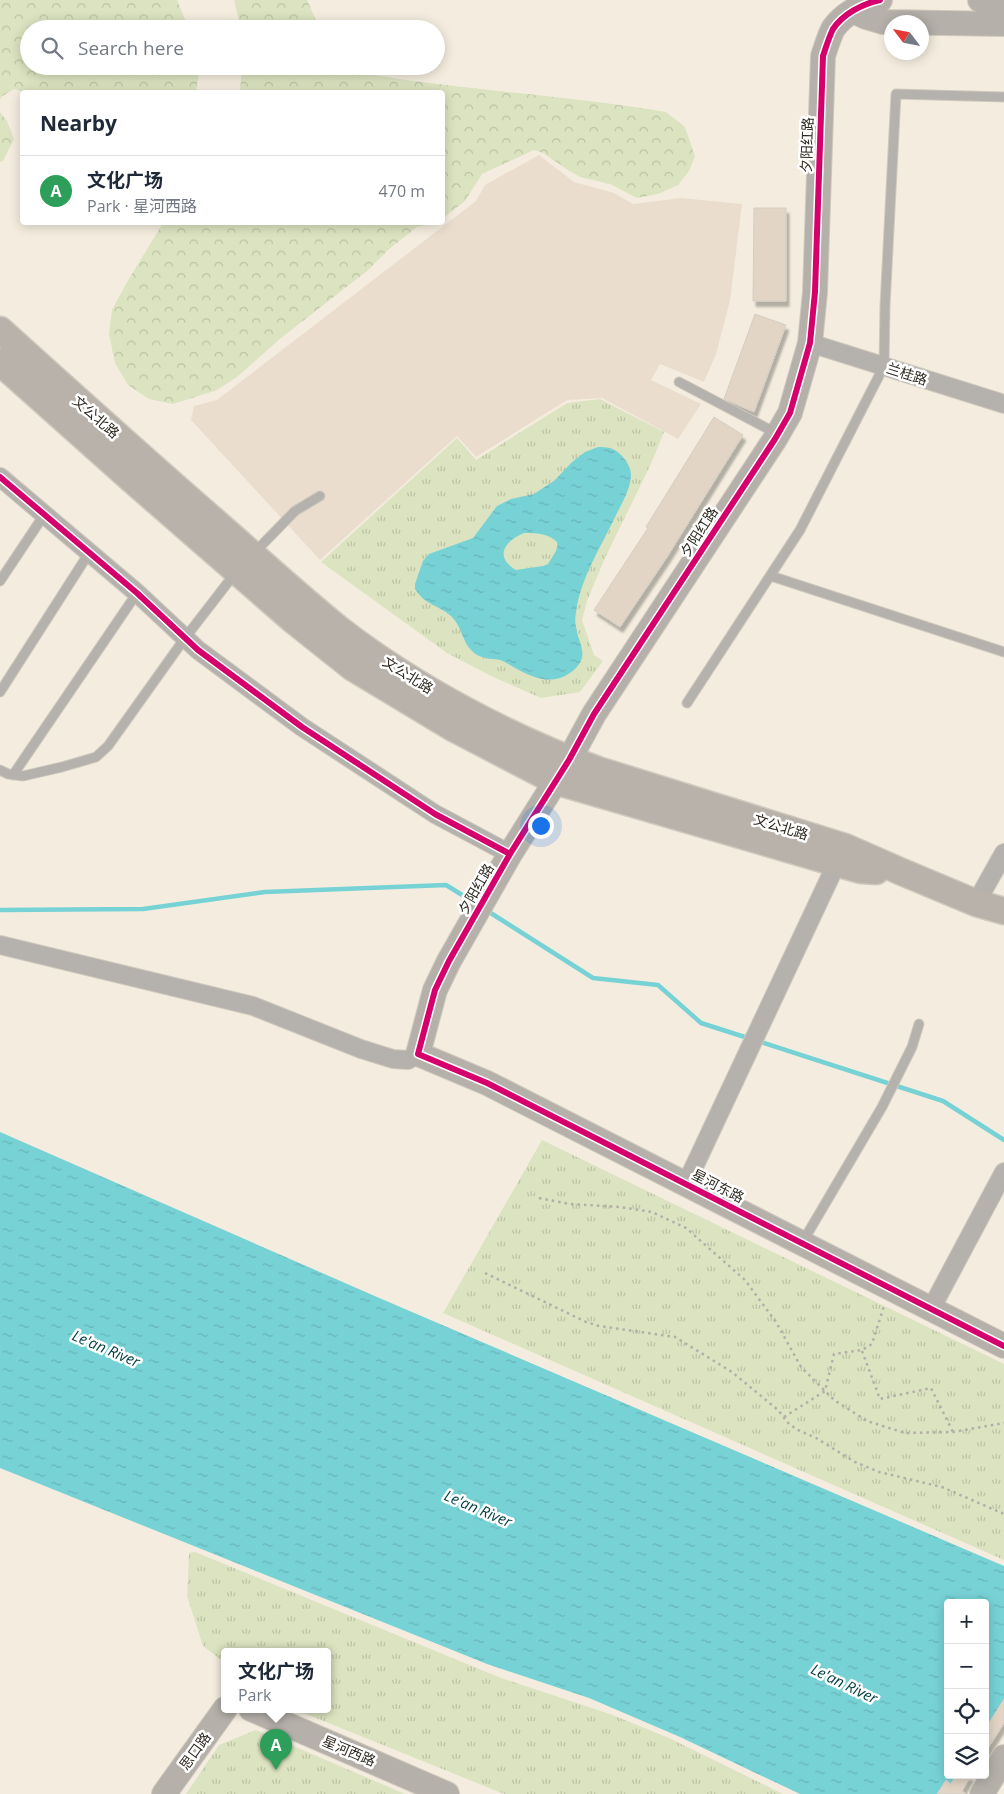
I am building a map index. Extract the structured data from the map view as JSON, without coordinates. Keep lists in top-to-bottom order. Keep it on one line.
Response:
{"streets":{"main road":["文公北路"],"street":["夕阳红路","兰桂路","星河东路","思口路","星河西路"]},"crossings":[["夕阳红路","兰桂路"],["夕阳红路","文公北路"],["夕阳红路","星河东路"]],"water":["Le'an River"],"north":"top left","page":{"search":"Search here","heading":"Nearby","list":[{"mark":"A","name":"文化广场","note":"Park · 星河西路","value":"470 m"}],"map_buttons":["+","−"],"popup":["文化广场","Park"],"pins":"A"}}
